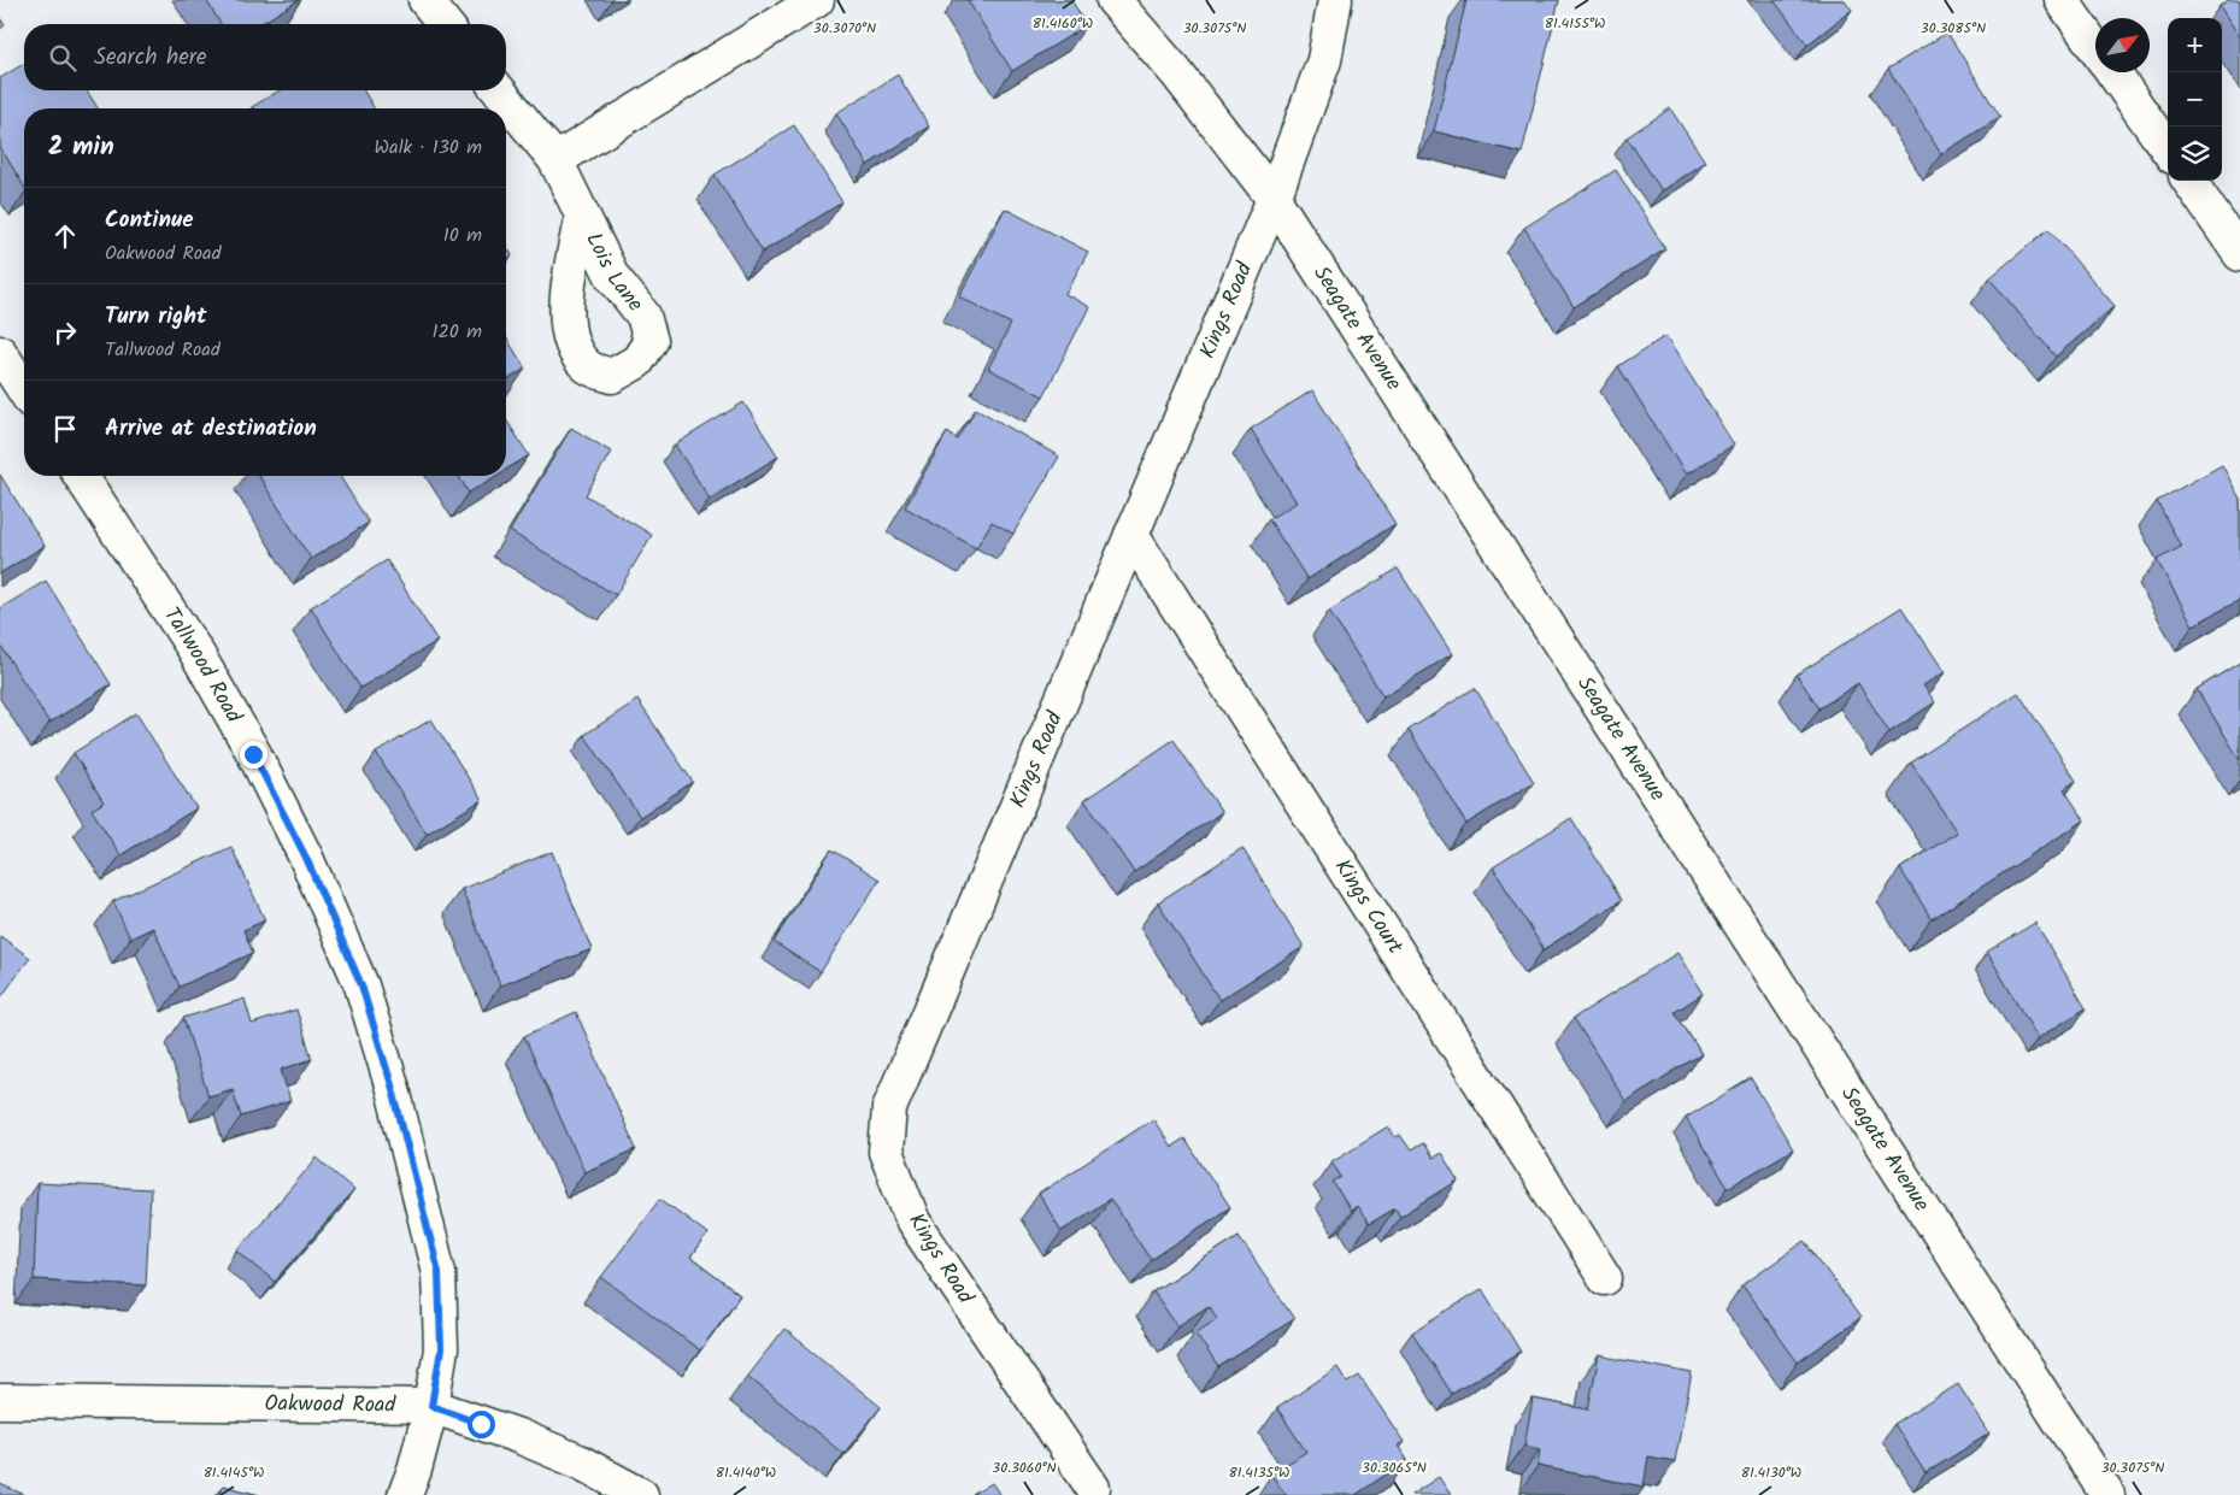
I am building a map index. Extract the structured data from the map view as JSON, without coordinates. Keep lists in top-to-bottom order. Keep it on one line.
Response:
{"streets":{"street":["Lois Lane","Kings Road","Seagate Avenue","Tallwood Road","Kings Court","Oakwood Road"]},"crossings":[["Kings Road","Seagate Avenue"],["Kings Road","Kings Court"],["Tallwood Road","Oakwood Road"]],"north":"top right","page":{"map_buttons":["+","−"],"search":"Search here","heading":["2 min","Walk · 130 m"],"list":[["Continue","Oakwood Road","10 m"],["Turn right","Tallwood Road","120 m"],"Arrive at destination"]},"coordinates":["81.4160°W","81.4155°W","30.3085°N","30.3070°N","30.3075°N","30.3060°N","30.3065°N","81.4145°W","81.4140°W","81.4135°W","81.4130°W"]}
